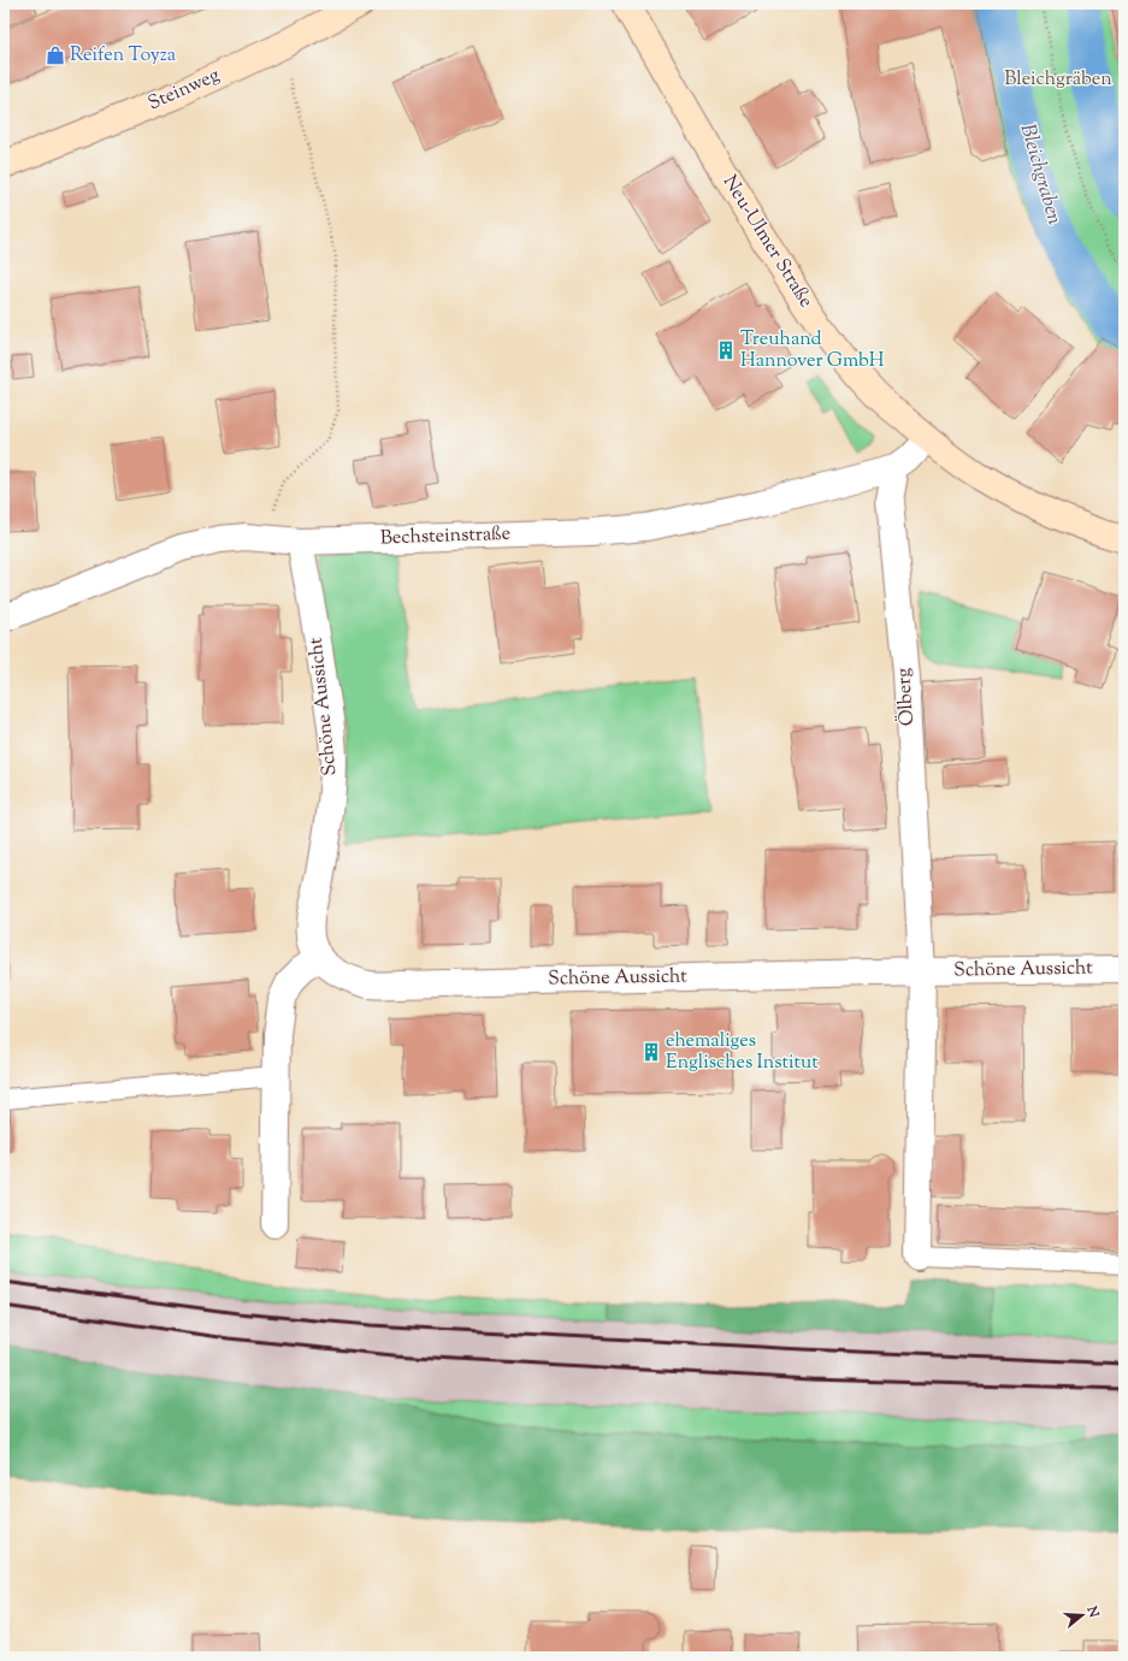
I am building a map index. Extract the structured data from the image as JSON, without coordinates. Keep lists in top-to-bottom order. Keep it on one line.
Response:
{"streets":{"main road":["Steinweg","Neu-Ulmer Straße"],"street":["Bechsteinstraße","Ölberg","Schöne Aussicht"]},"crossings":[["Bechsteinstraße","Ölberg"],["Bechsteinstraße","Schöne Aussicht"],["Ölberg","Schöne Aussicht"]],"water":["Bleichgraben"],"parks":["Bleichgräben"],"places":{"shop":["Reifen Toyza"],"building":["Treuhand Hannover GmbH","ehemaliges Englisches Institut"]},"north":"right"}
